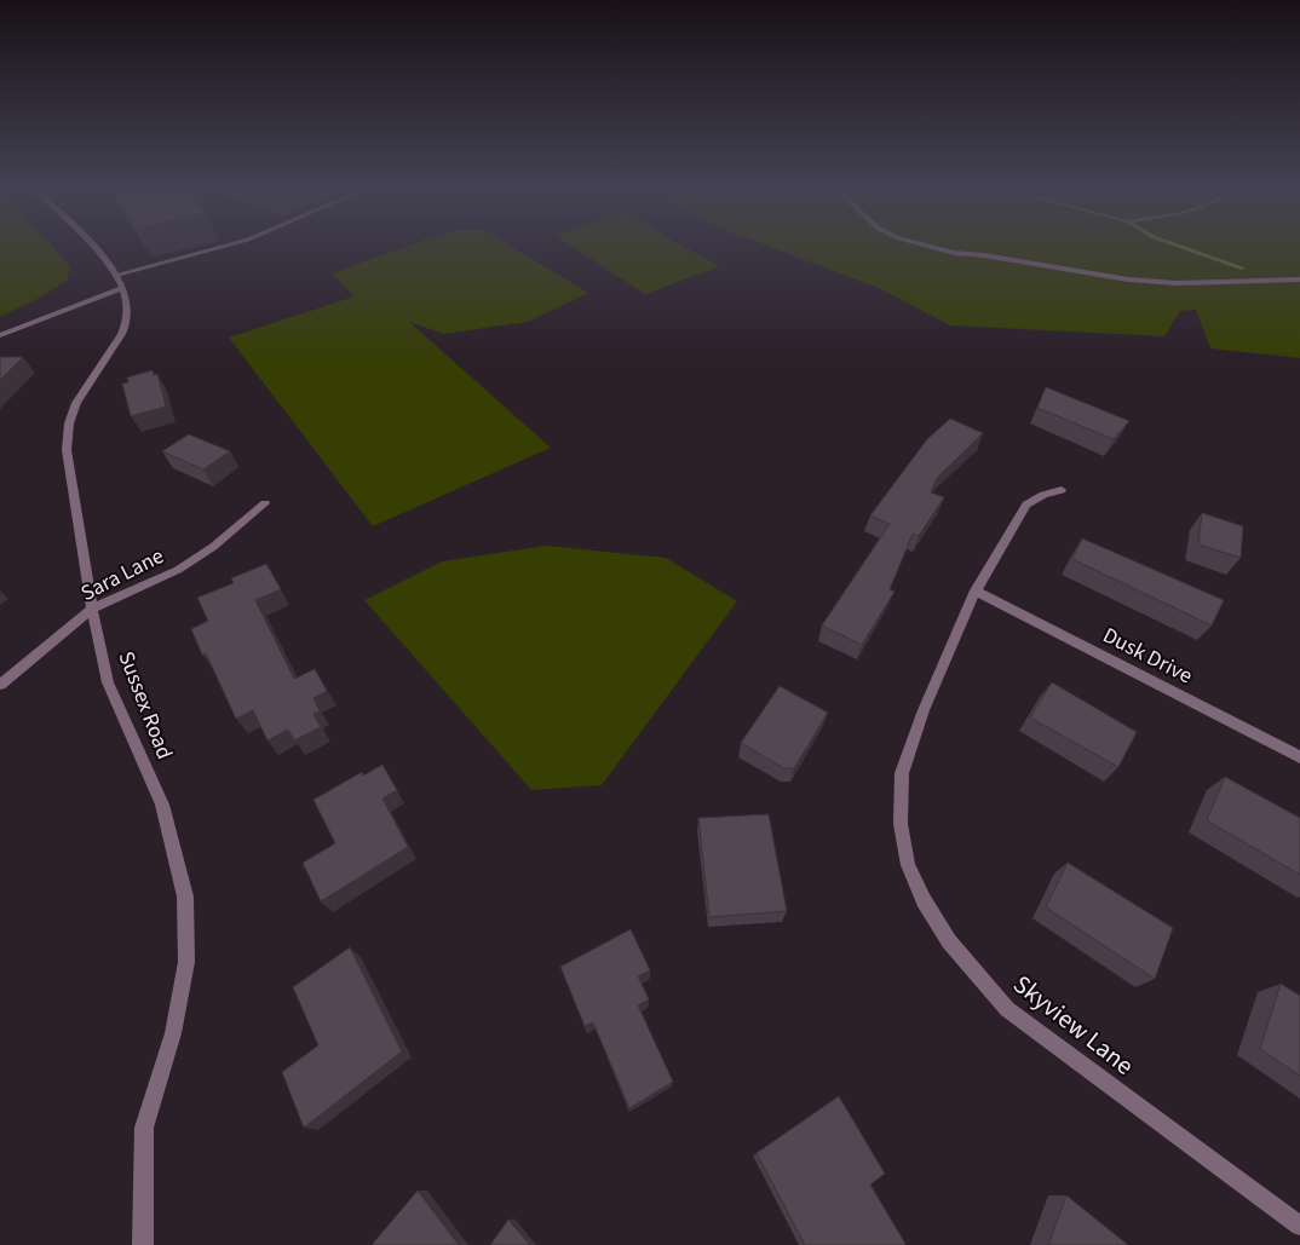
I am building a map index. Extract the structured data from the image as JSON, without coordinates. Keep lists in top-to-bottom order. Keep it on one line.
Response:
{"streets":{"street":["Sara Lane","Dusk Drive","Sussex Road","Skyview Lane"]},"crossings":[["Sara Lane","Sussex Road"],["Dusk Drive","Skyview Lane"]]}
